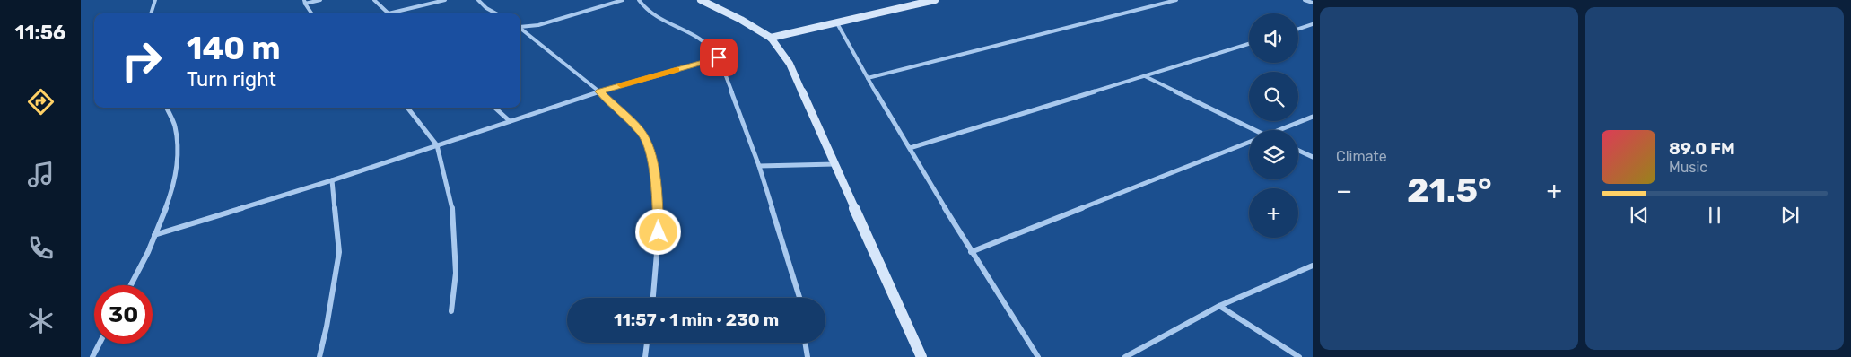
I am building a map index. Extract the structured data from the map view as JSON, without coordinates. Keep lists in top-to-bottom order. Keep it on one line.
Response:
{"page":{"tabs":"11:56","tile":"Climate","map_buttons":"+","turn":["140 m","Turn right"],"song":["89.0 FM","Music"],"heat":["−","21.5°","+"],"limit":"30","trip":"11:57 · 1 min · 230 m"}}
